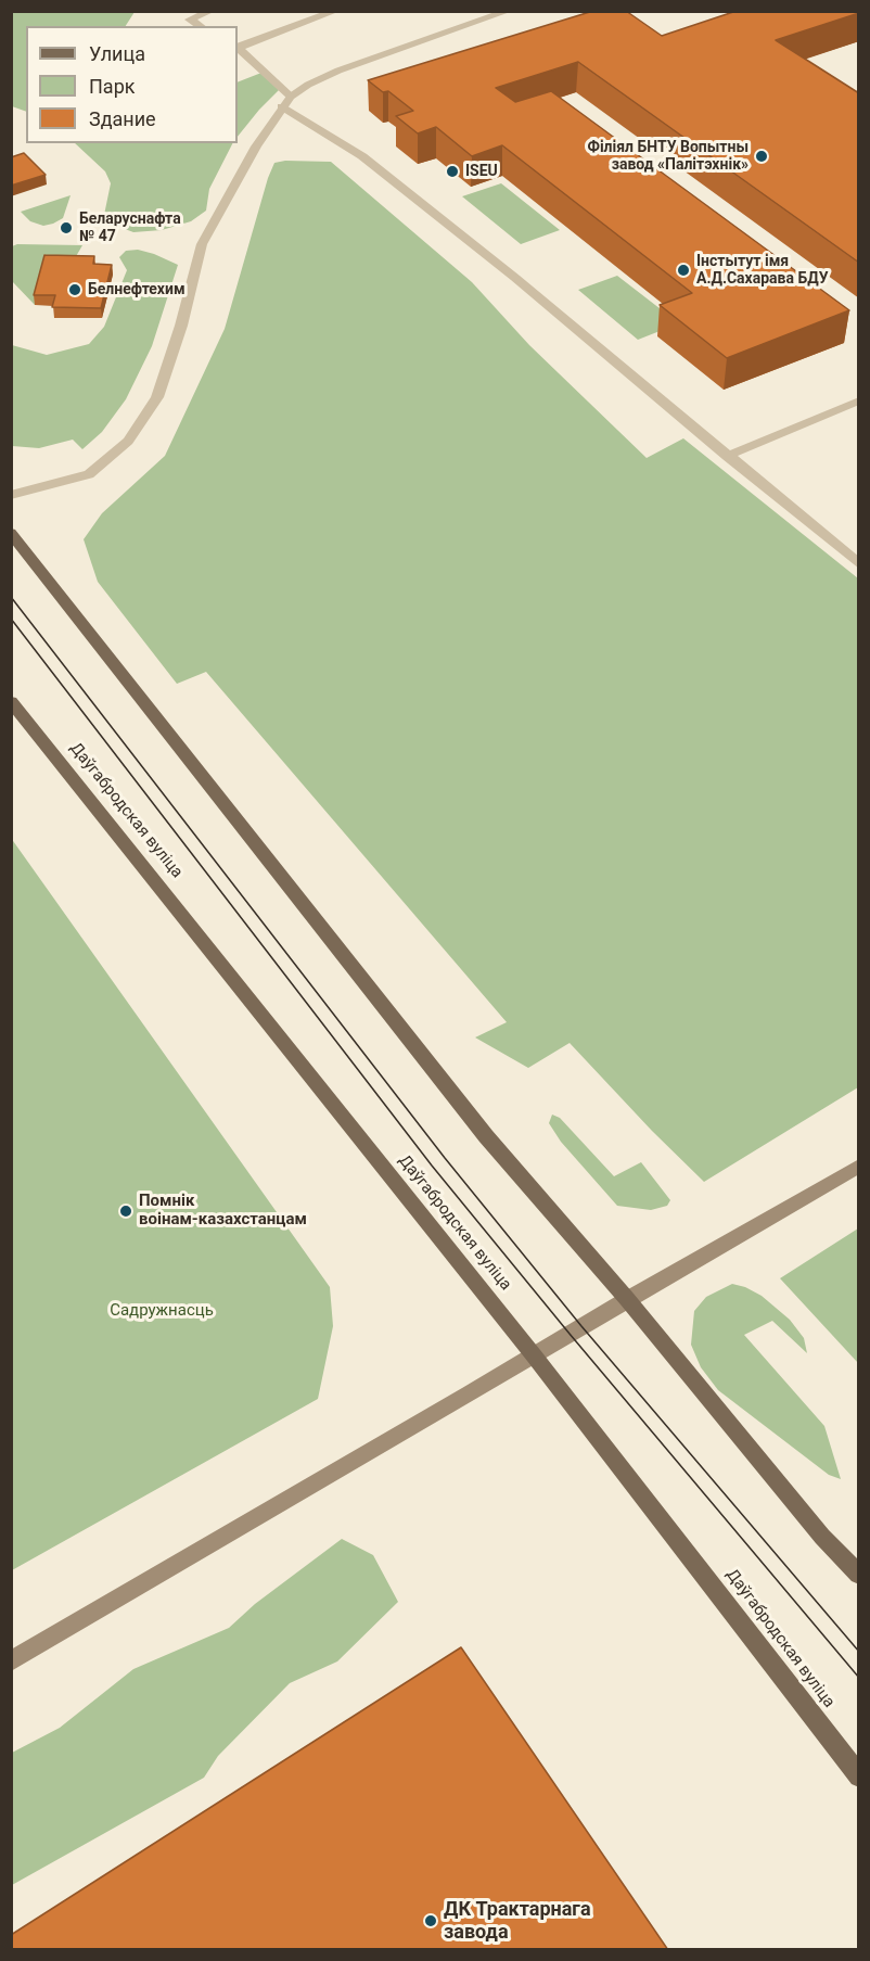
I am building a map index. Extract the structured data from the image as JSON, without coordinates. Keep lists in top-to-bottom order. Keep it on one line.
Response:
{"streets":{"main road":["Даўгабродская вуліца"]},"parks":["Садружнасць"],"places":["Філіял БНТУ Вопытны завод «Палітэхнік»","ISEU","Беларуснафта № 47","Інстытут імя А.Д.Сахарава БДУ","Белнефтехим","Помнік воінам-казахстанцам","ДК Трактарнага завода"],"legend":["Улица","Парк","Здание"]}
